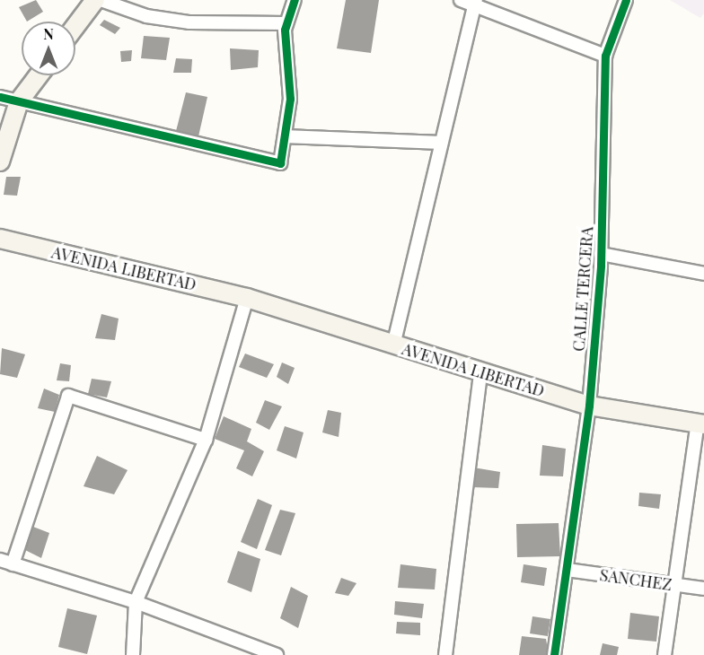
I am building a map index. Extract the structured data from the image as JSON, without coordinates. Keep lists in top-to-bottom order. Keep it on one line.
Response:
{"streets":{"main road":["AVENIDA LIBERTAD"],"street":["CALLE TERCERA","SANCHEZ"]},"crossings":[["AVENIDA LIBERTAD","CALLE TERCERA"],["CALLE TERCERA","SANCHEZ"]],"north":"top"}
